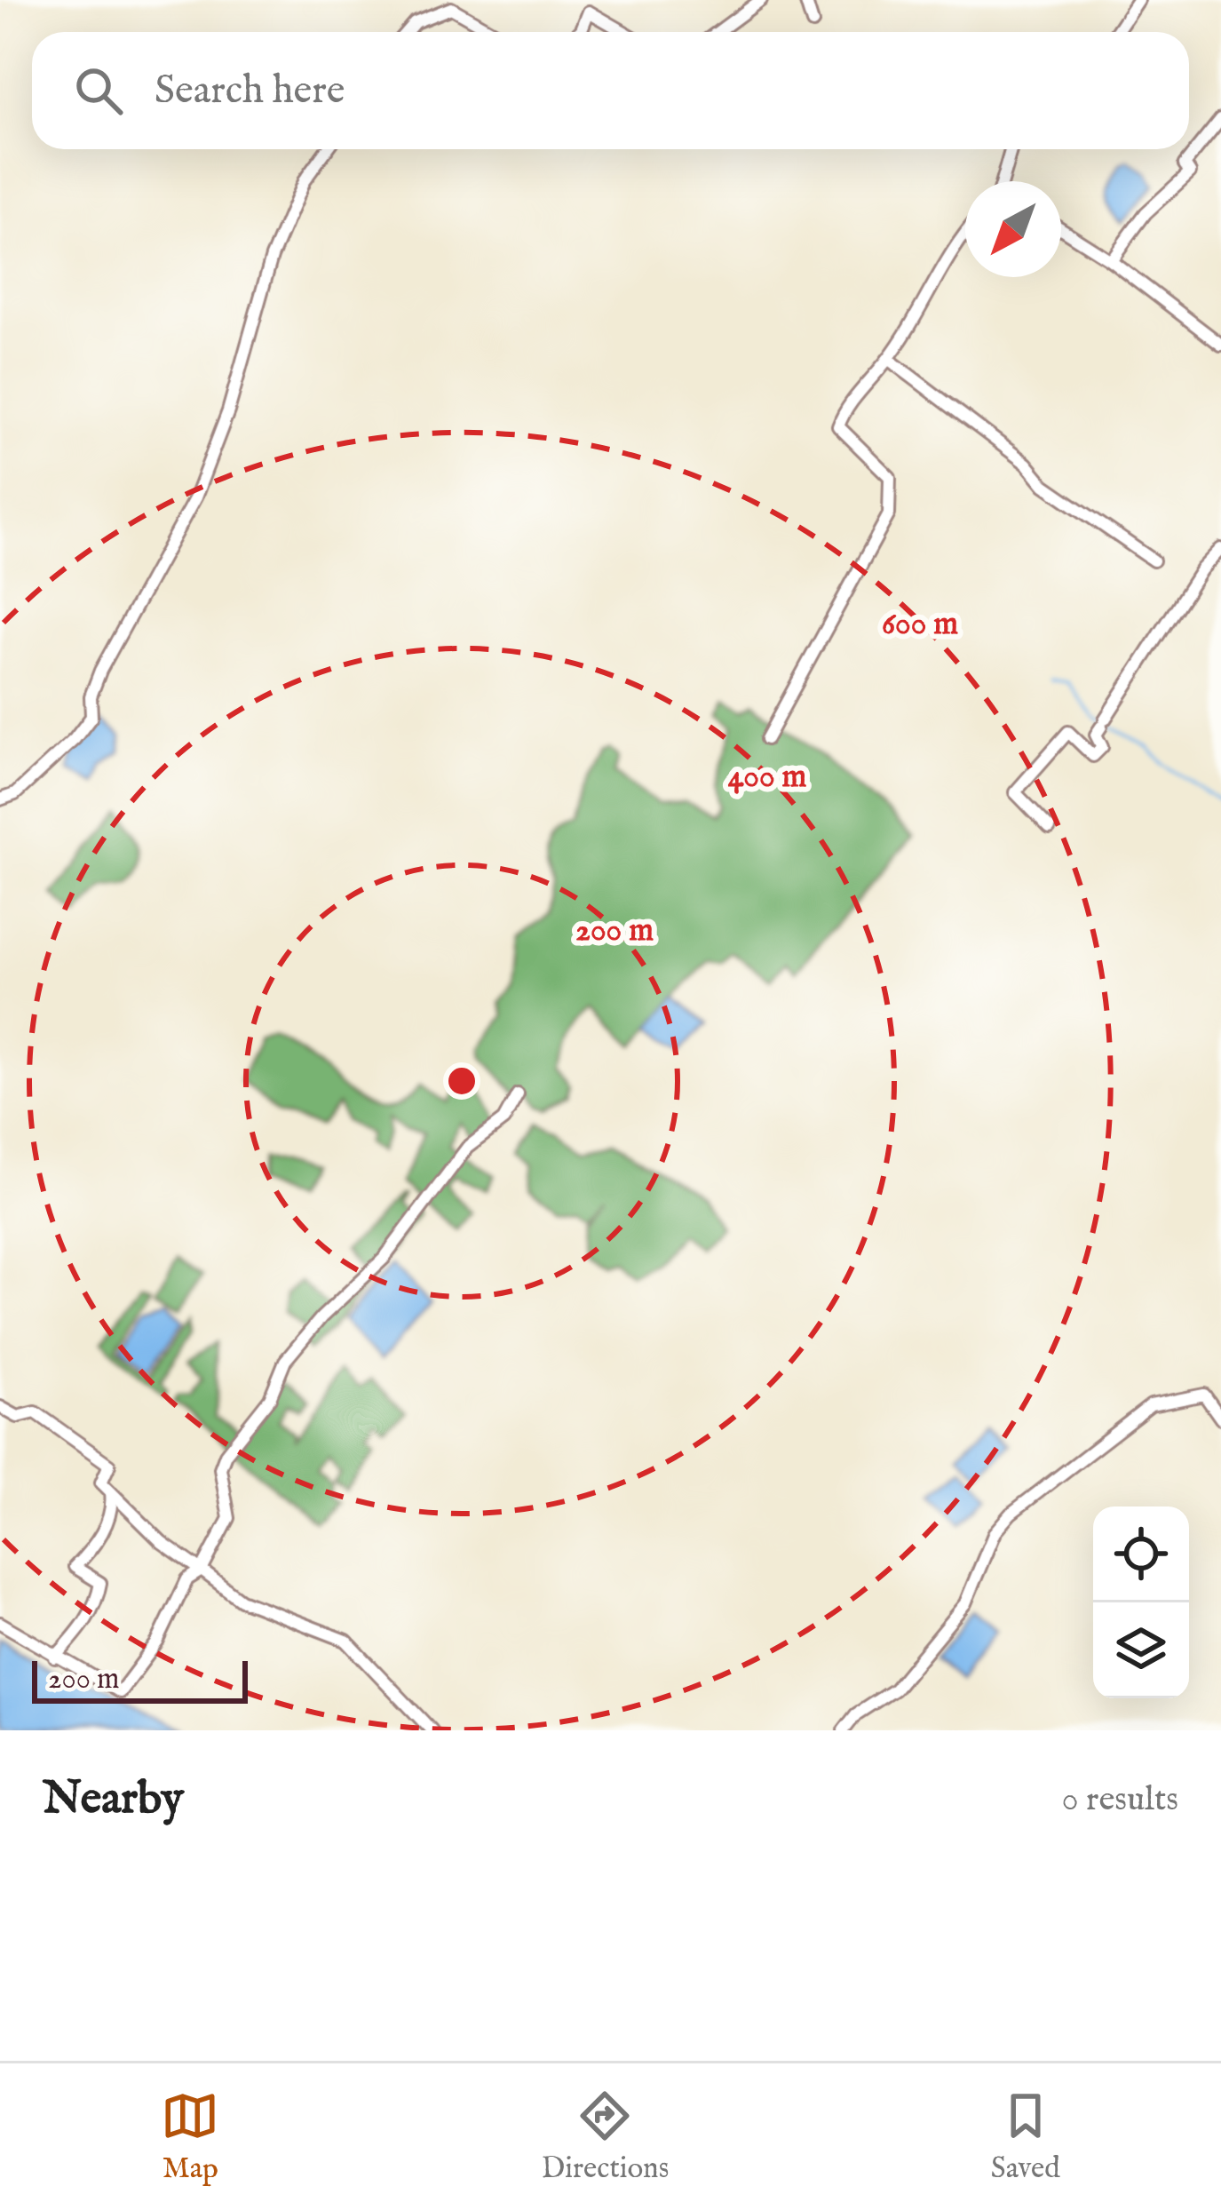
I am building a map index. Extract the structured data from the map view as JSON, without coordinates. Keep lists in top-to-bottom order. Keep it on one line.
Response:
{"scale_bar":"200 m","north":"bottom left","page":{"search":"Search here","scale":"200 m","heading":["Nearby","0 results"],"nav":["Map","Directions","Saved"]},"rings":["600 m","400 m","200 m"]}
